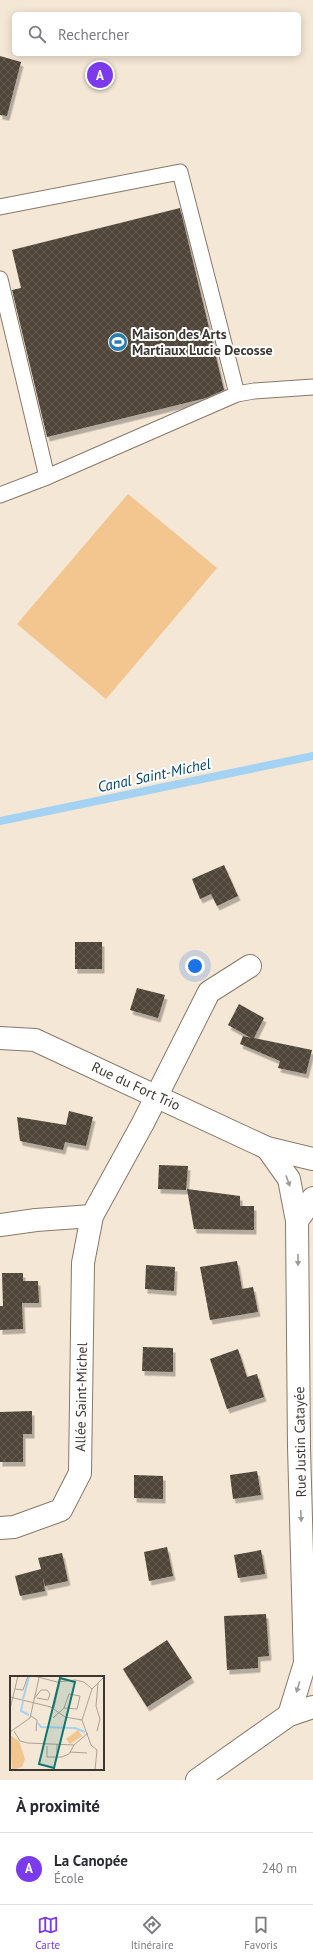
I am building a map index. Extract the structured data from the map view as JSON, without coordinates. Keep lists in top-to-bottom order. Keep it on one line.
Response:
{"streets":{"street":["Rue du Fort Trio","Allée Saint-Michel","Rue Justin Catayée"]},"crossings":[["Rue du Fort Trio","Allée Saint-Michel"],["Rue du Fort Trio","Rue Justin Catayée"]],"one_way":["Rue Justin Catayée"],"water":["Canal Saint-Michel"],"places":{"sports":["Maison des Arts Martiaux Lucie Decosse"]},"page":{"search":"Rechercher","pins":"A","heading":"À proximité","list":[{"mark":"A","name":"La Canopée","note":"École","value":"240 m"}],"nav":["Carte","Itinéraire","Favoris"]}}
